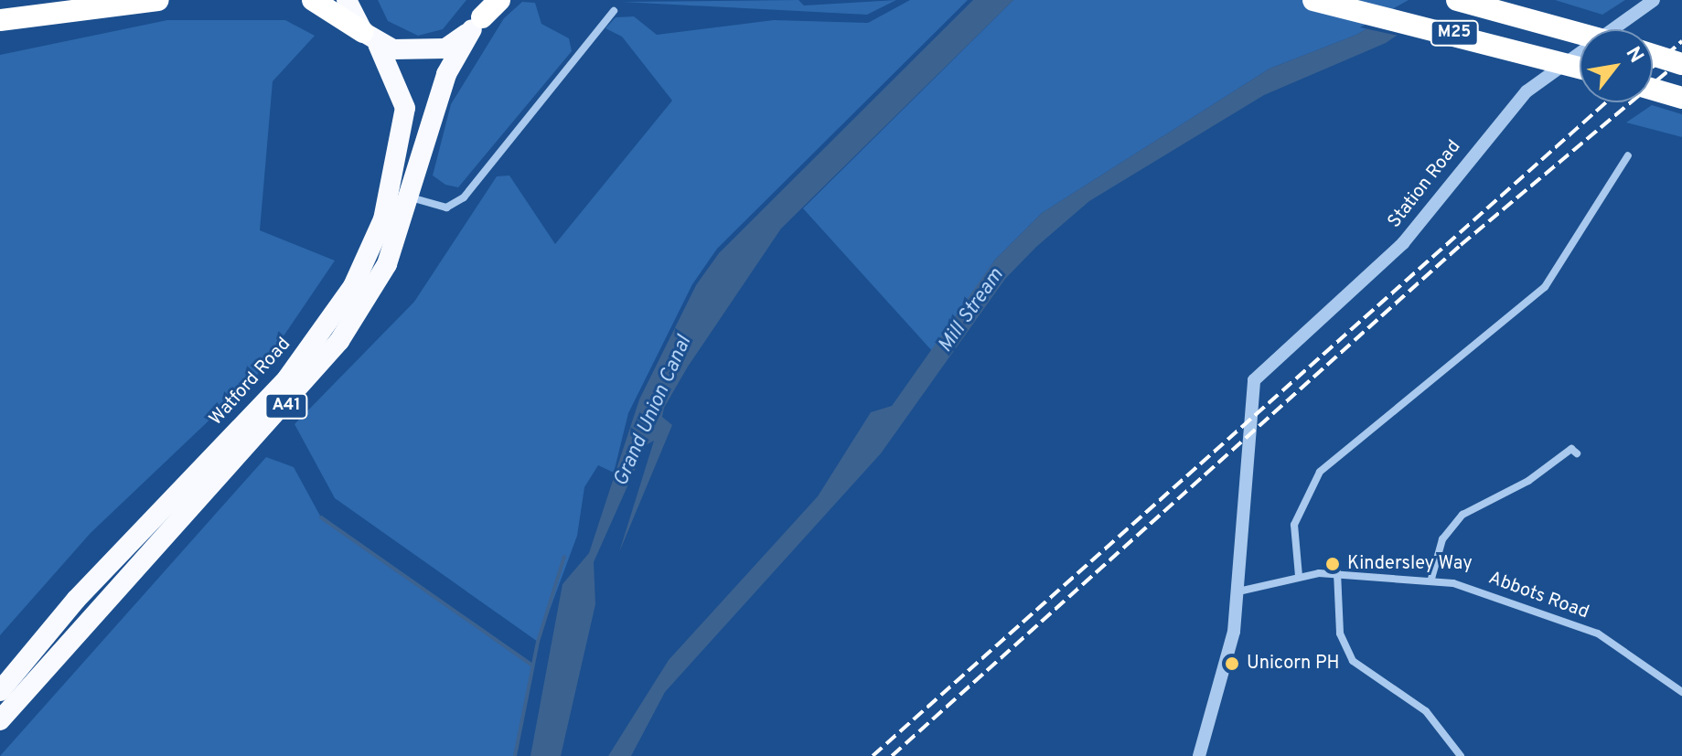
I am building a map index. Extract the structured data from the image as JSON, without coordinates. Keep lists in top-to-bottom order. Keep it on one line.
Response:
{"streets":{"highway":["M25","Watford Road","A41"],"street":["Station Road","Abbots Road"]},"crossings":[["Station Road","Abbots Road"]],"water":["Mill Stream","Grand Union Canal"],"places":["Kindersley Way","Unicorn PH"],"north":"top right"}
